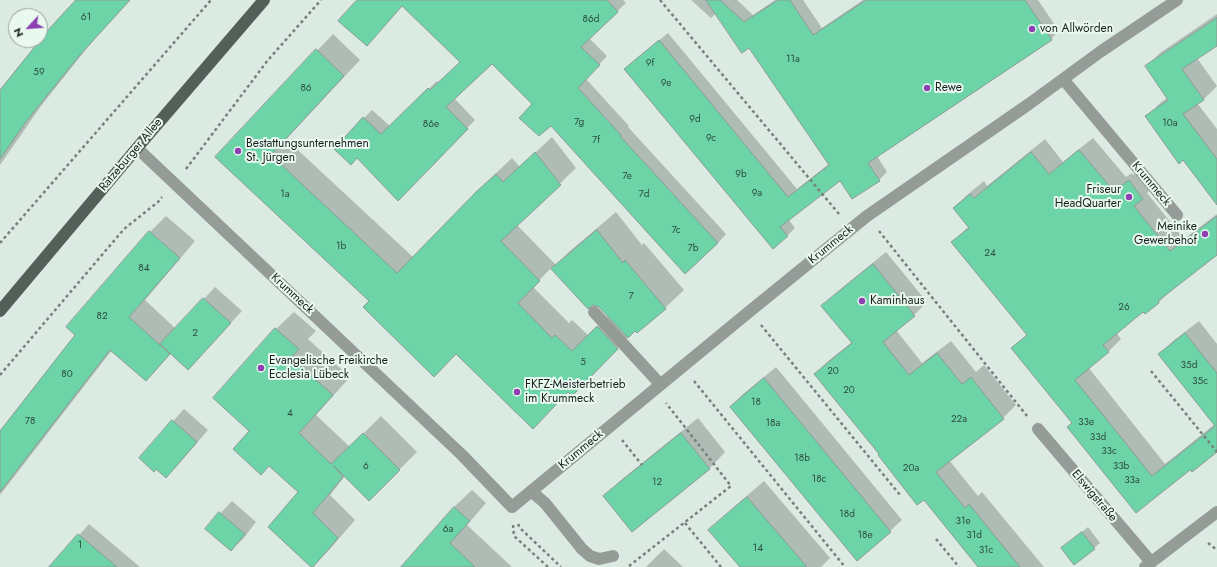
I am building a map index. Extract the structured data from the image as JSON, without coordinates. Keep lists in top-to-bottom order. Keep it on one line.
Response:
{"streets":{"main road":["Ratzeburger Allee"],"street":["Krummeck","Elswigstraße"]},"crossings":[["Ratzeburger Allee","Krummeck"]],"places":["von Allwörden","Rewe","Bestattungsunternehmen St. Jürgen","Friseur HeadQuarter","Meinike Gewerbehof","Kaminhaus","Evangelische Freikirche Ecclesia Lübeck","FKFZ-Meisterbetrieb im Krummeck"],"house_numbers":["61","86d","11a","9f","59","9e","86","9d","7g","10a","86e","9c","7f","9b","7e","9a","1a","7d","7c","1b","7b","24","84","7","26","82","2","5","35d","20","80","35c","20","18","4","22a","78","33e","18a","33d","33c","18b","6","33b","20a","18c","33a","12","18d","31e","6a","18e","31d","1","14","31c"],"north":"bottom left"}
